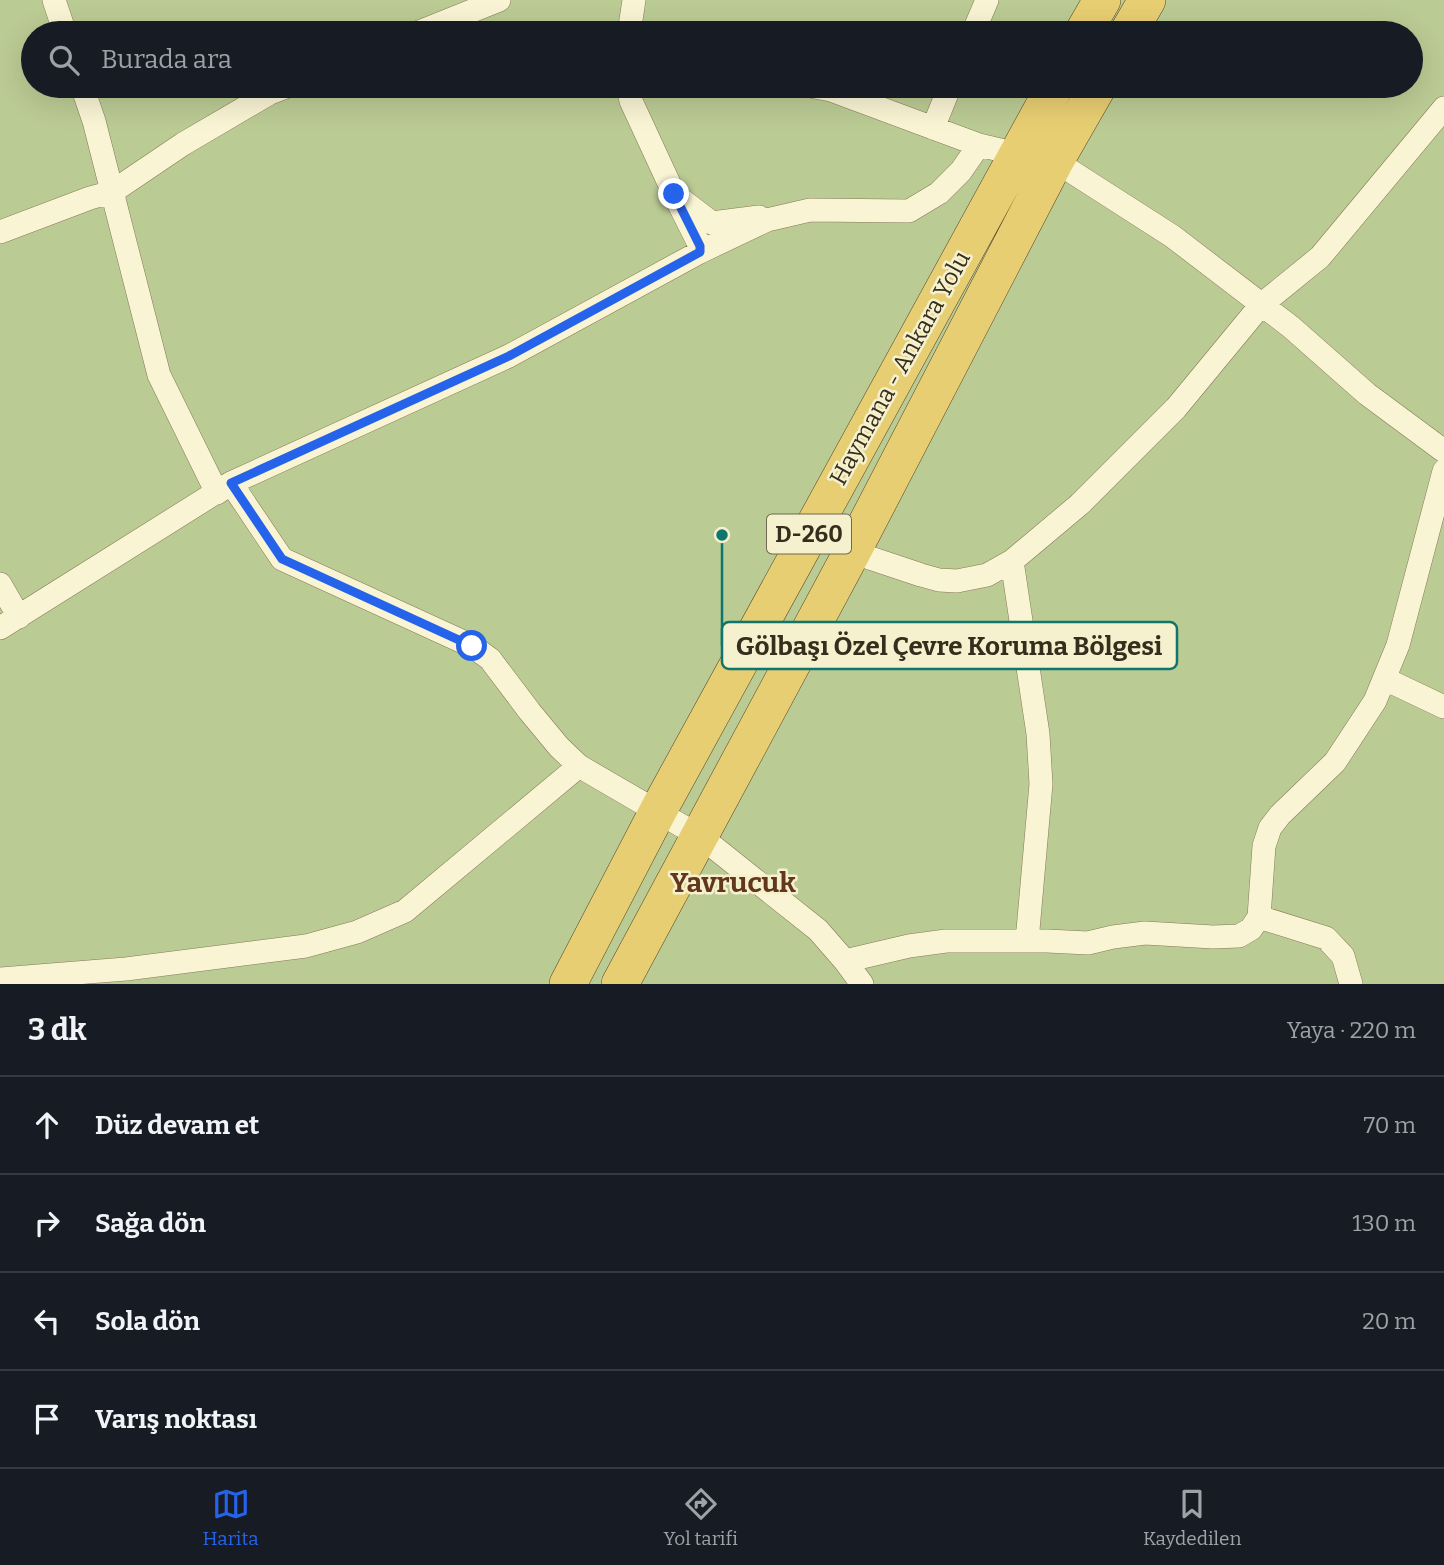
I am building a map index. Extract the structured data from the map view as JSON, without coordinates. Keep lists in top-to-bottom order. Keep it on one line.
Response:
{"streets":{"highway":["Haymana - Ankara Yolu","D-260"]},"districts":["Yavrucuk"],"places":["Gölbaşı Özel Çevre Koruma Bölgesi"],"page":{"search":"Burada ara","heading":["3 dk","Yaya · 220 m"],"list":[["Düz devam et","70 m"],["Sağa dön","130 m"],["Sola dön","20 m"],"Varış noktası"],"nav":["Harita","Yol tarifi","Kaydedilen"]}}
